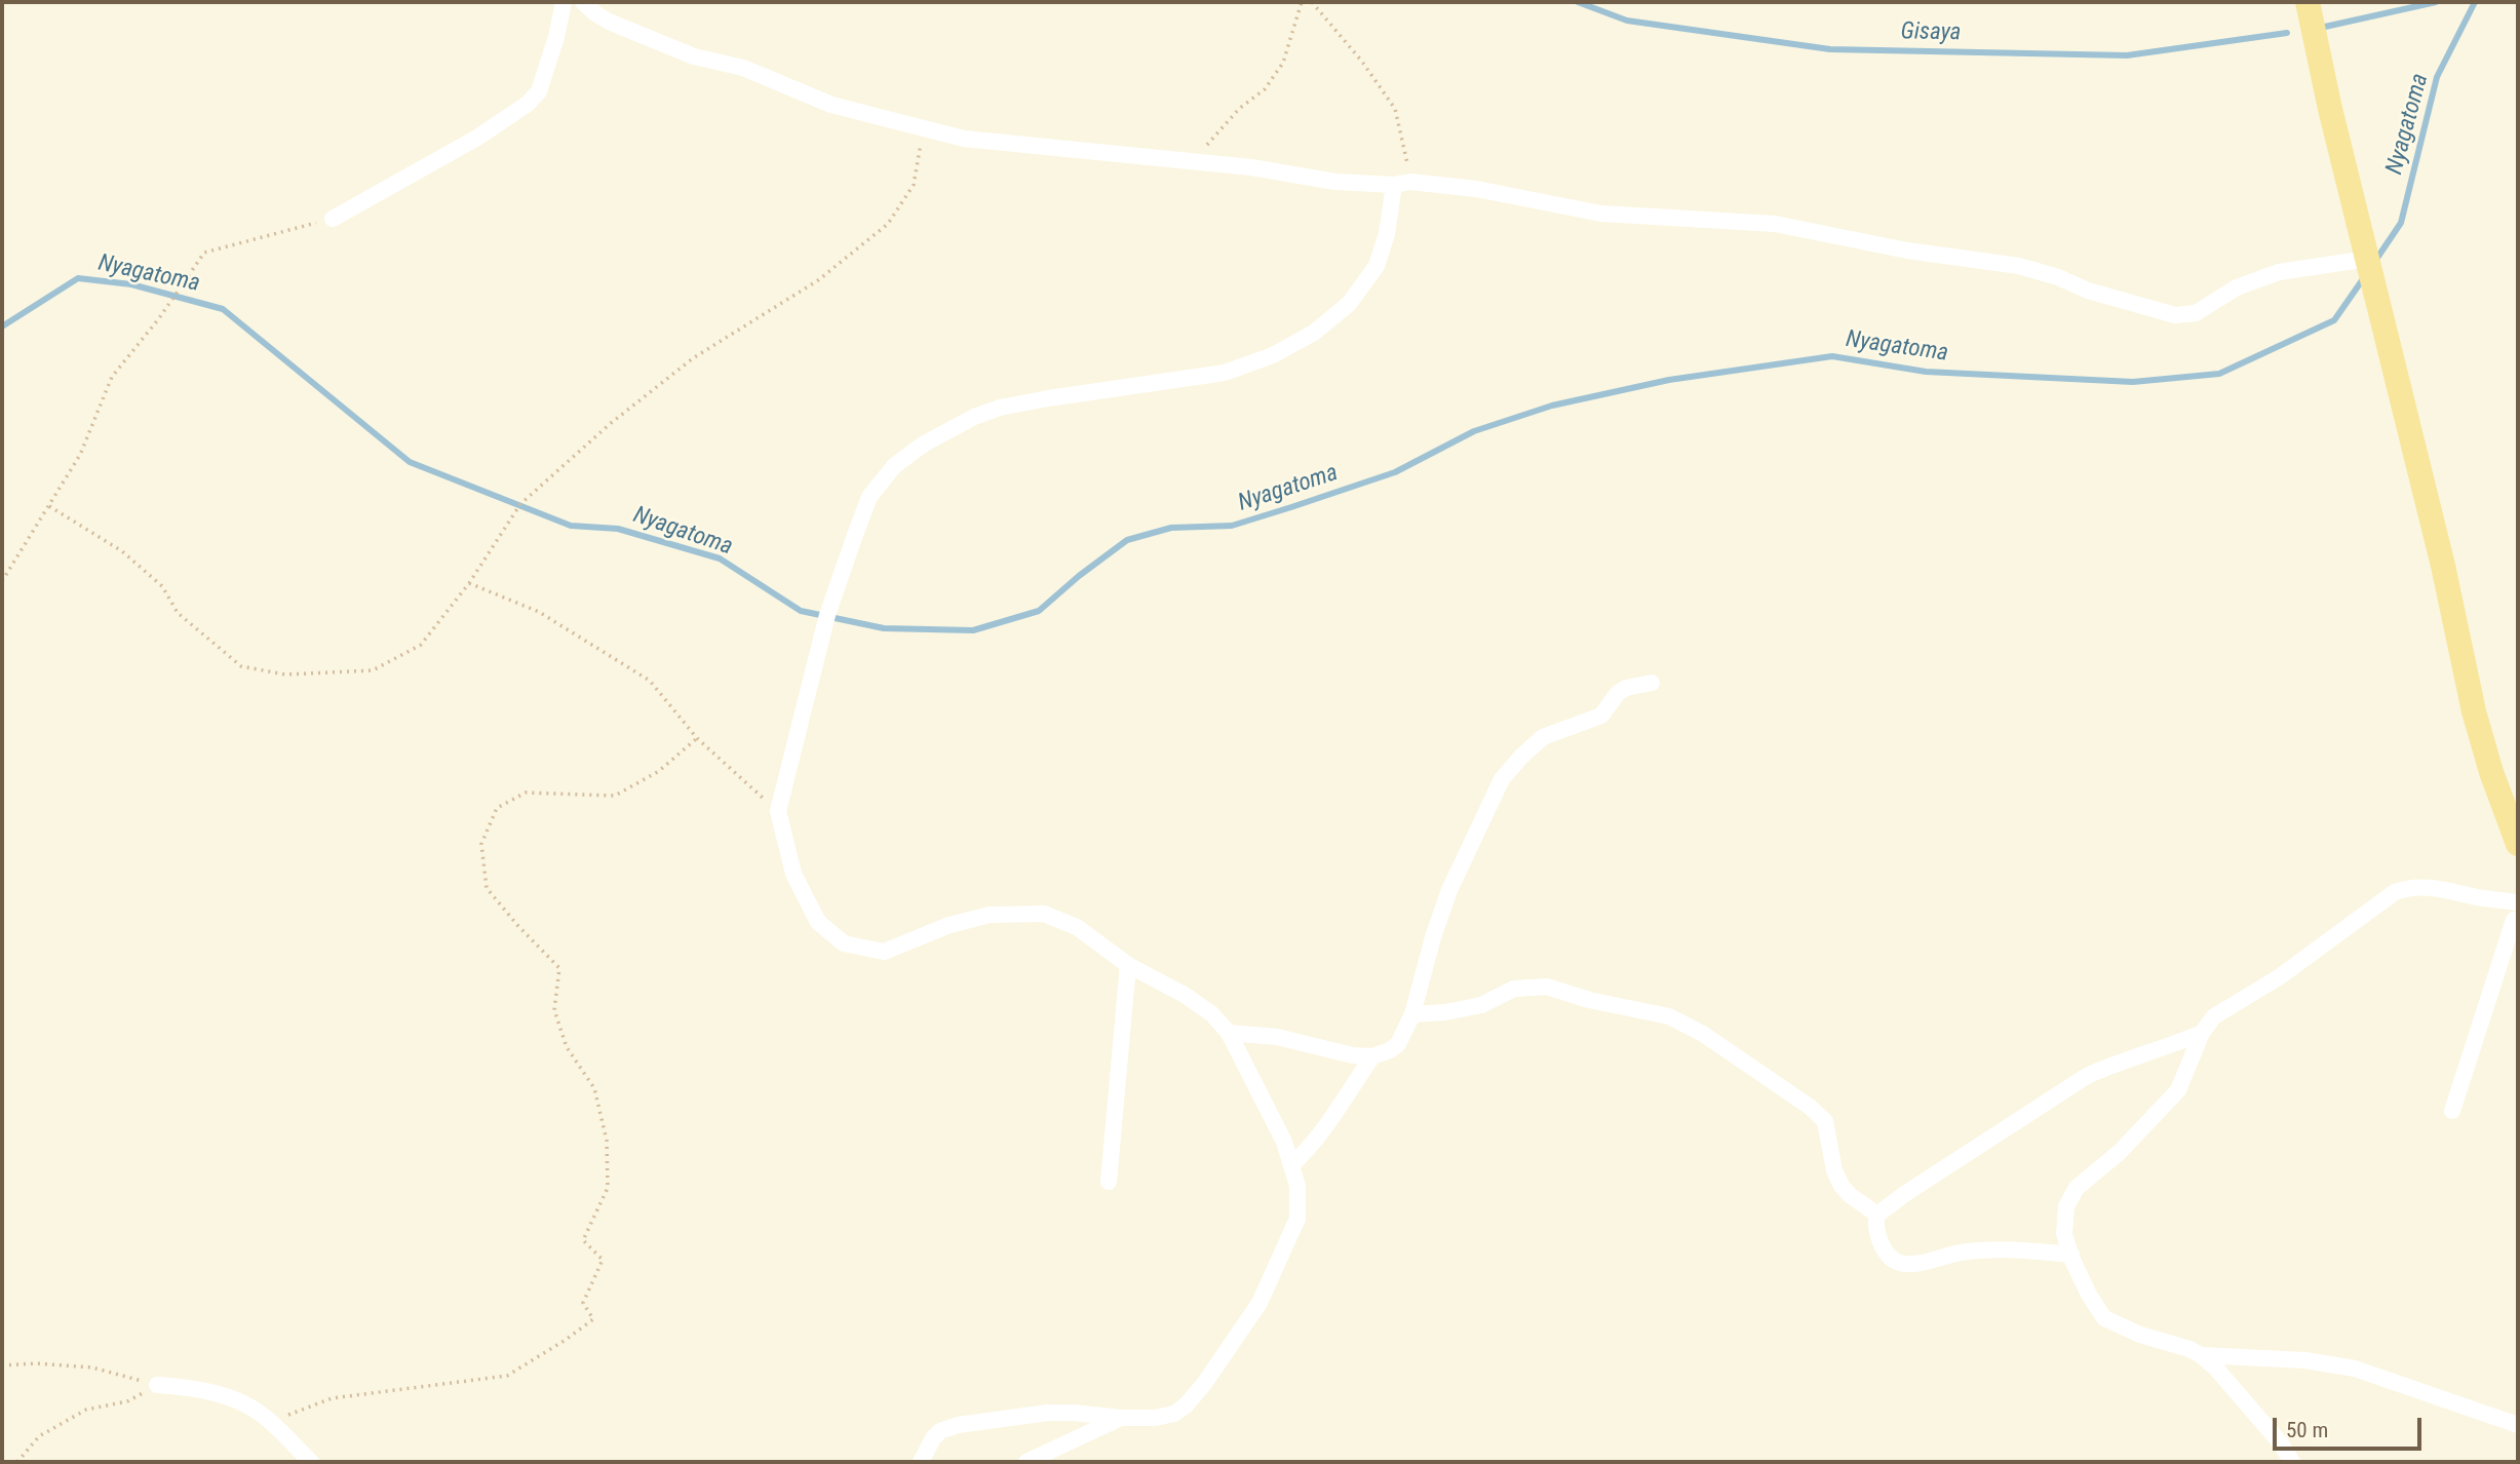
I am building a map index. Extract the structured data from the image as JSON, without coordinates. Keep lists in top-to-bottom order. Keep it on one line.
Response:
{"water":["Gisaya","Nyagatoma"],"scale_bar":"50 m"}
